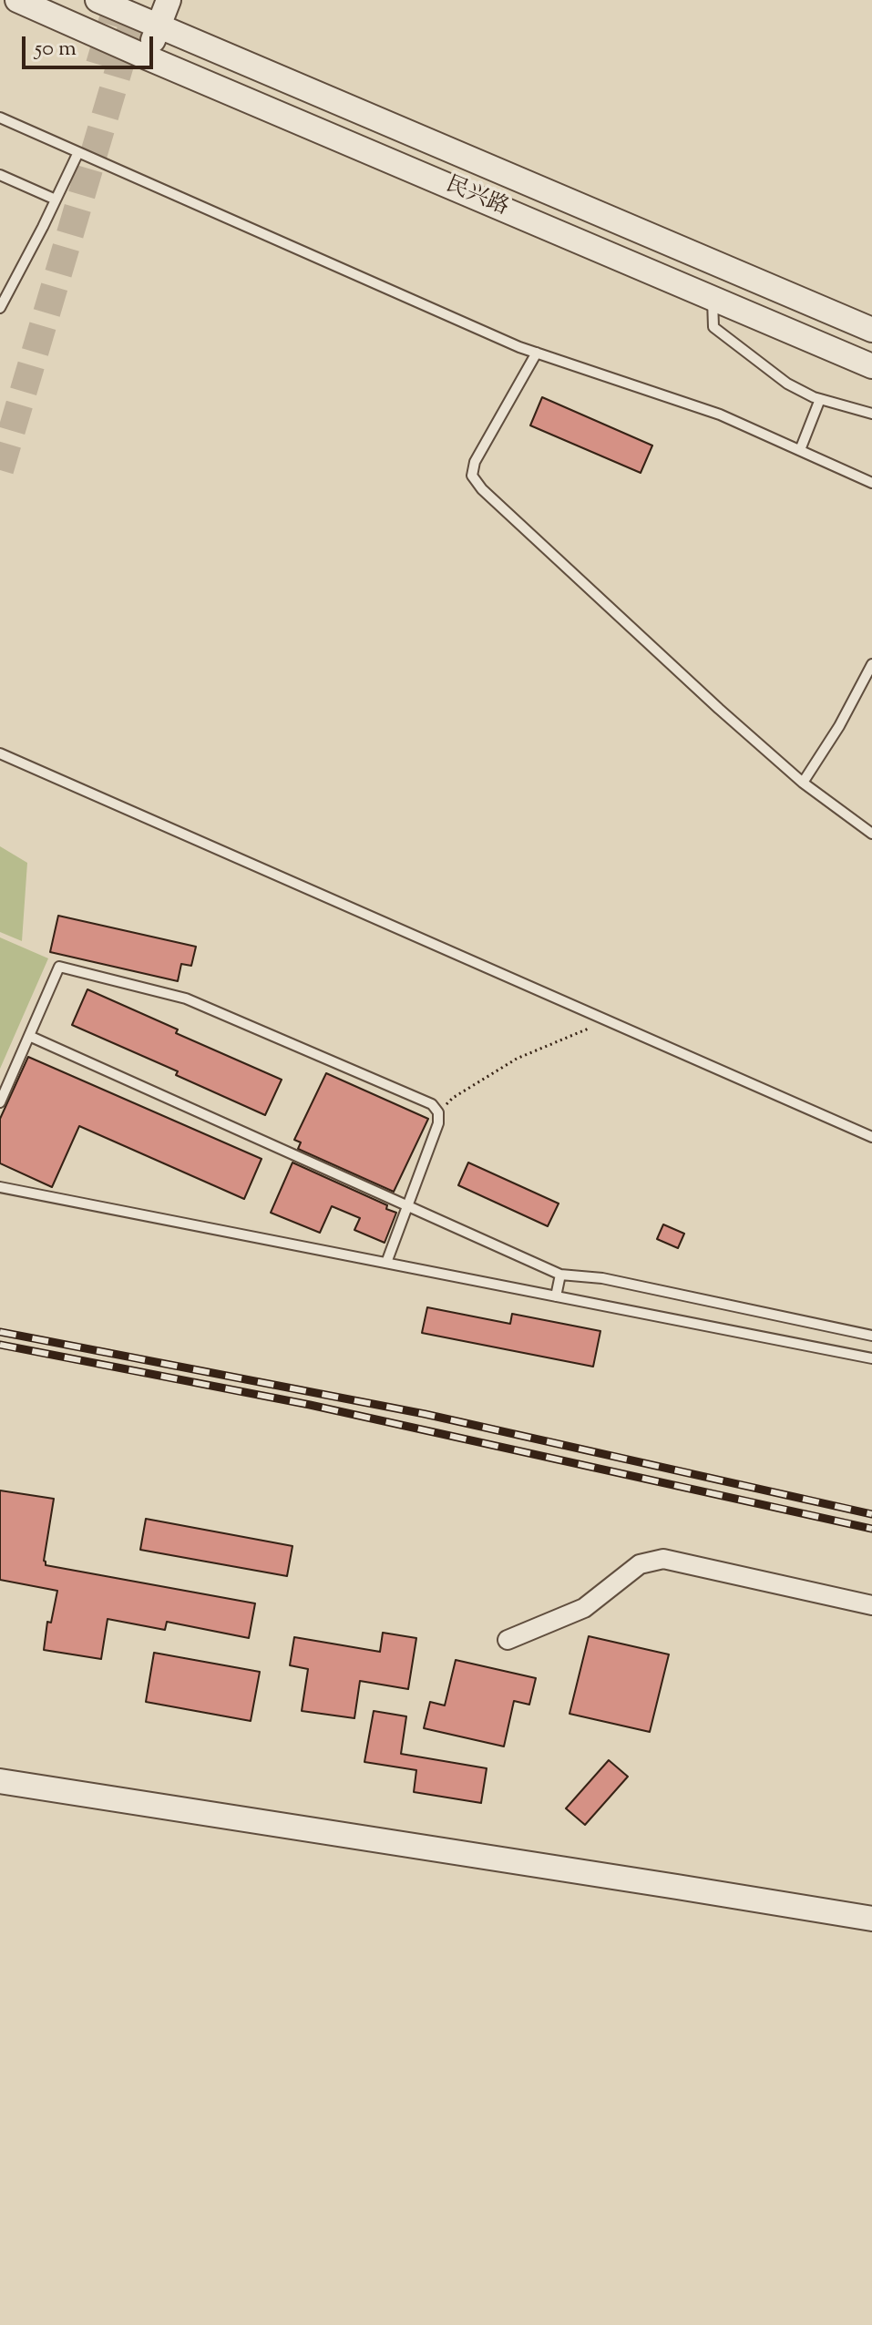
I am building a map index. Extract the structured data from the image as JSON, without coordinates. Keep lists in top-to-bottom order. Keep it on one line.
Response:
{"streets":{"street":["民兴路"]},"scale_bar":"50 m"}
